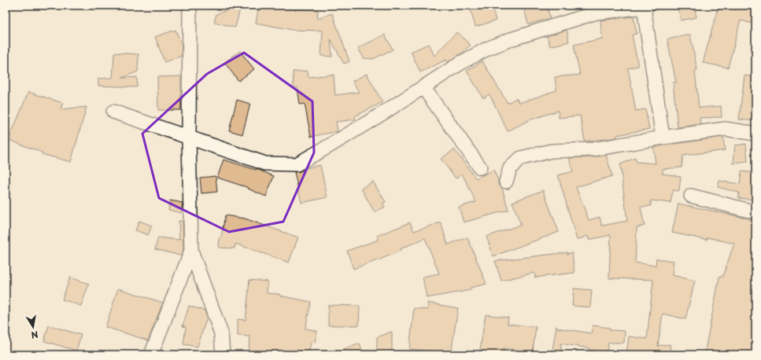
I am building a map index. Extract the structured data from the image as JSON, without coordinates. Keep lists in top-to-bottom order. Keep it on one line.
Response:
{"north":"bottom"}
